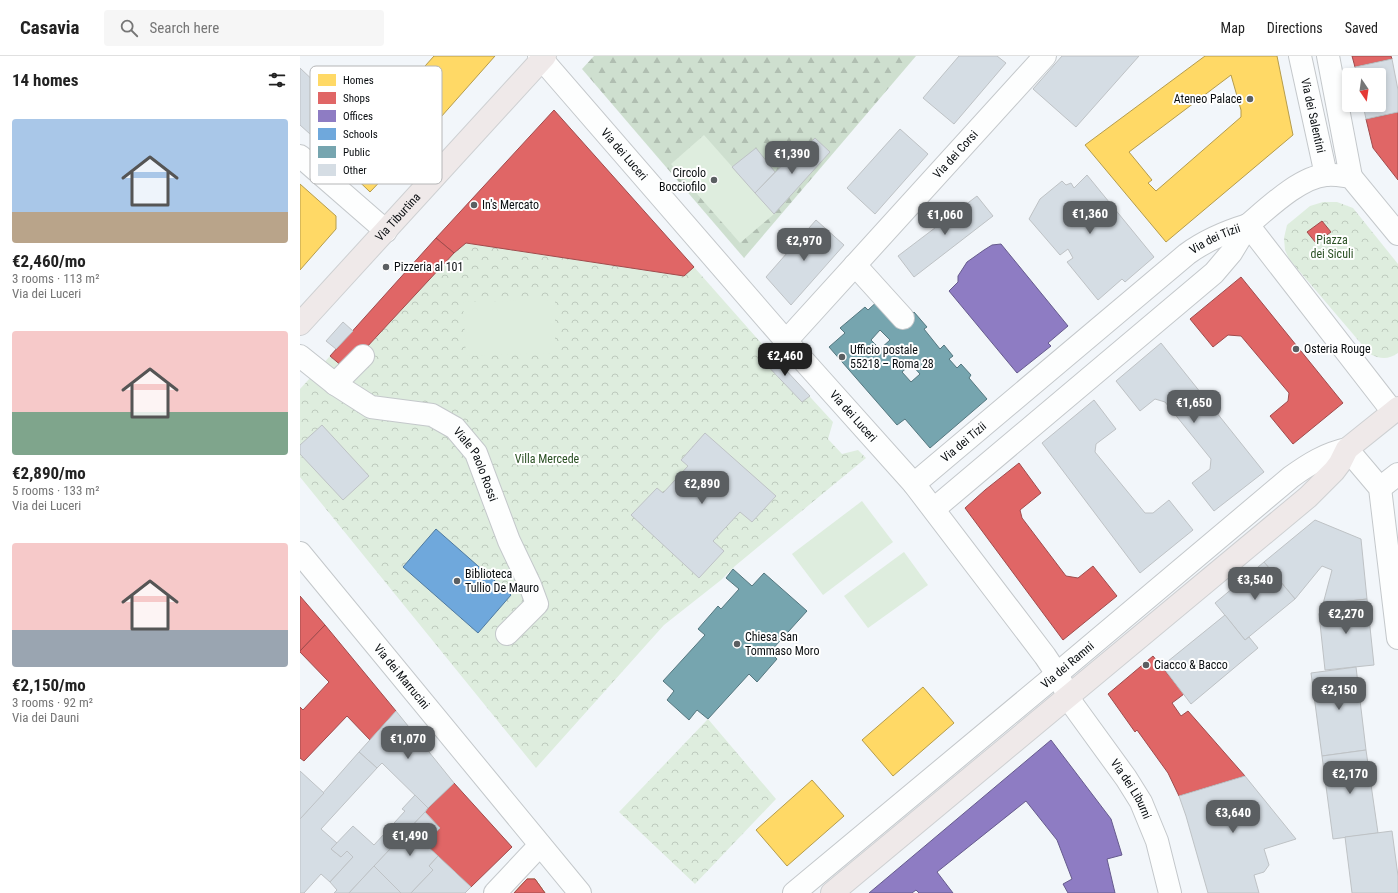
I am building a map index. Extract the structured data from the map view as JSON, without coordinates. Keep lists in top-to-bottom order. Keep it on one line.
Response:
{"streets":{"main road":["Via Tiburtina","Via dei Ramni"],"street":["Via dei Salentini","Via dei Corsi","Via dei Luceri","Via dei Tizii","Viale Paolo Rossi","Via dei Marrucini","Via dei Liburni"]},"crossings":[["Via dei Corsi","Via dei Luceri"],["Via dei Luceri","Via Tiburtina"],["Via dei Luceri","Via dei Tizii"],["Via dei Luceri","Via dei Ramni"],["Via dei Luceri","Via dei Liburni"],["Via dei Ramni","Via dei Liburni"]],"parks":["Piazza dei Siculi","Villa Mercede"],"places":["Ateneo Palace","Circolo Bocciofilo","In's Mercato","Pizzeria al 101","Osteria Rouge","Ufficio postale 55218 – Roma 28","Biblioteca Tullio De Mauro","Chiesa San Tommaso Moro","Ciacco & Bacco"],"legend":["Homes","Shops","Offices","Schools","Public","Other"],"north":"bottom","page":{"header":"Casavia","search":"Search here","nav":["Map","Directions","Saved"],"heading":"14 homes","list":[{"name":"€2,460/mo","note":"3 rooms · 113 m² · Via dei Luceri"},{"name":"€2,890/mo","note":"5 rooms · 133 m² · Via dei Luceri"},{"name":"€2,150/mo","note":"3 rooms · 92 m² · Via dei Dauni"}],"price":["€1,390","€1,360","€1,060","€2,970","€2,460","€1,650","€2,890","€3,540","€2,270","€2,150","€1,070","€2,170","€3,640","€1,490"]}}
